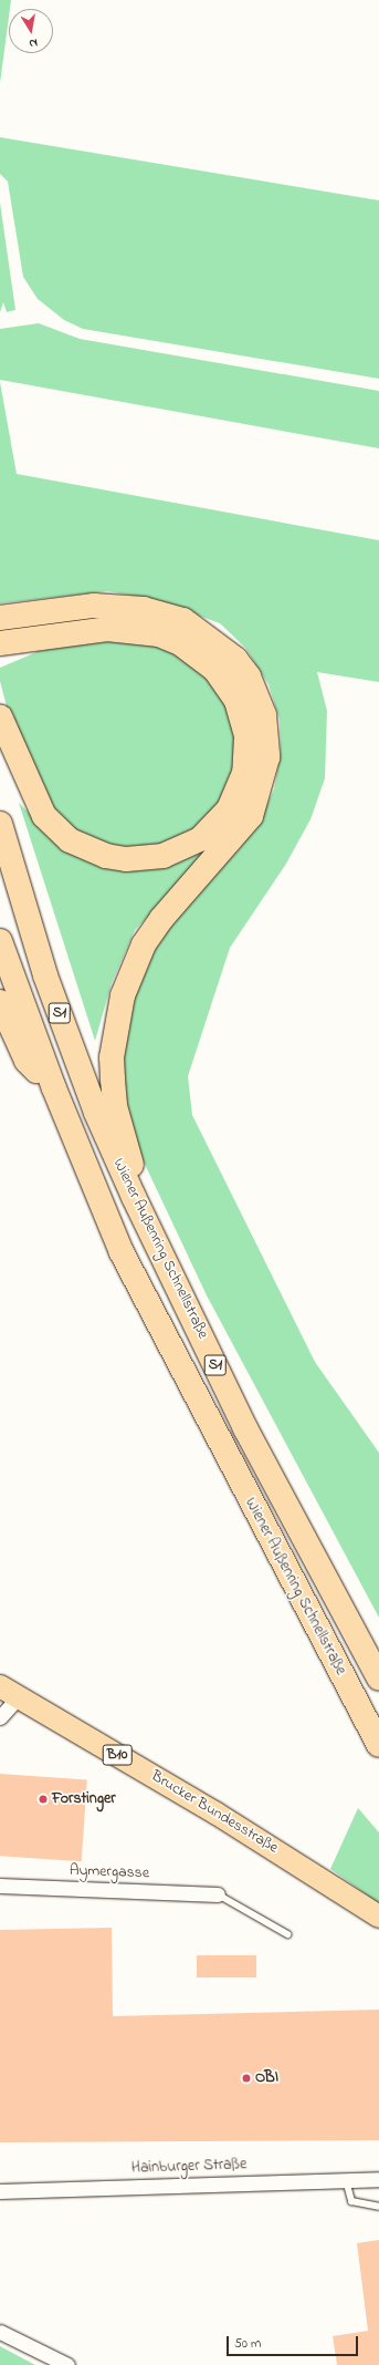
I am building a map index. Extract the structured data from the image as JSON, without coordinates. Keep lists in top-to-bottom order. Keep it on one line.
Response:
{"streets":{"highway":["S1","Wiener Außenring Schnellstraße"],"main road":["B10","Brucker Bundesstraße"],"street":["Aymergasse","Hainburger Straße"]},"places":["Forstinger","OBI"],"scale_bar":"50 m","north":"bottom"}
